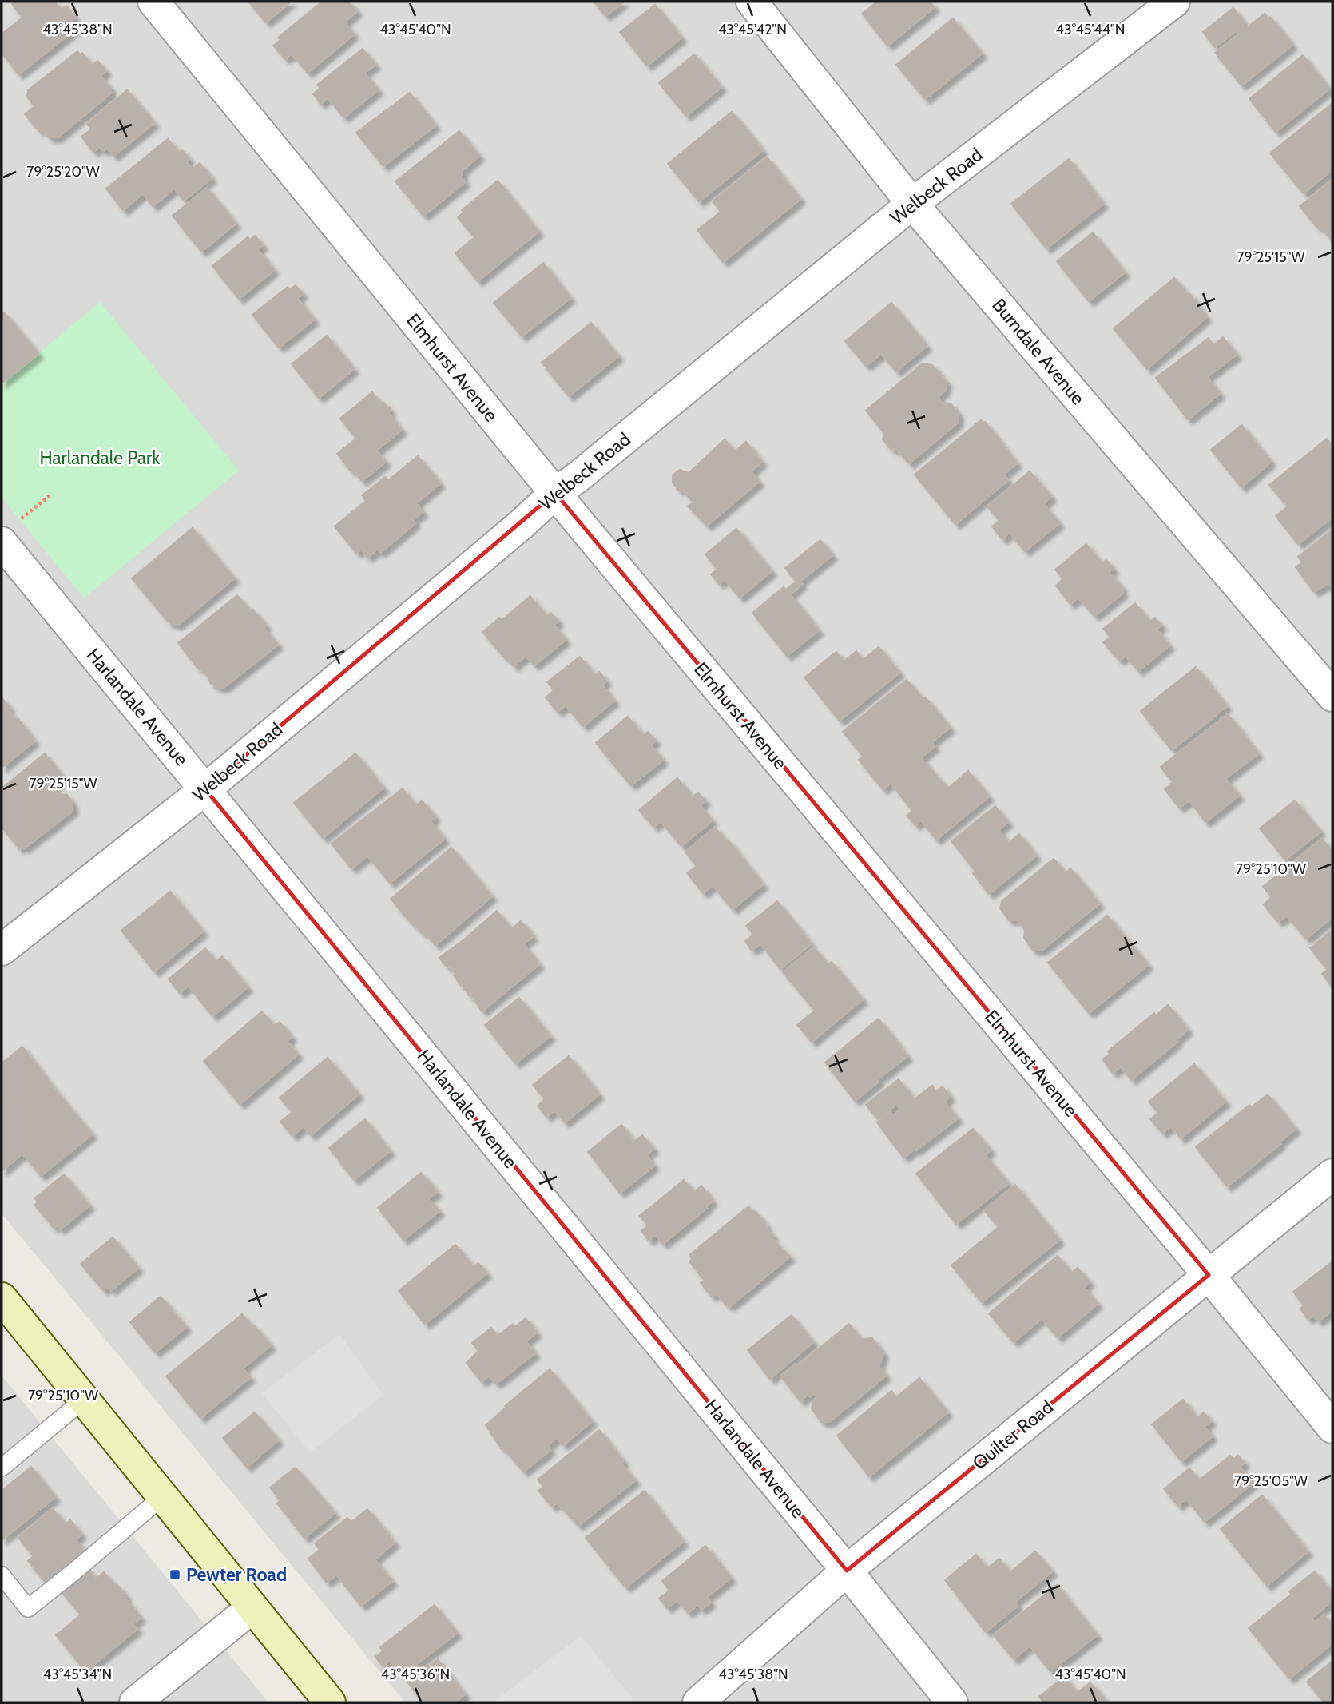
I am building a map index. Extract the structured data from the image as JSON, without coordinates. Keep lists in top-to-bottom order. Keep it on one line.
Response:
{"streets":{"street":["Welbeck Road","Burndale Avenue","Elmhurst Avenue","Harlandale Avenue","Quilter Road"]},"crossings":[["Welbeck Road","Burndale Avenue"],["Welbeck Road","Elmhurst Avenue"],["Welbeck Road","Harlandale Avenue"],["Elmhurst Avenue","Quilter Road"],["Harlandale Avenue","Quilter Road"]],"parks":["Harlandale Park"],"places":{"transit":["Pewter Road"]},"coordinates":["43°45'40\"N","43°45'38\"N","43°45'42\"N","43°45'44\"N","79°25'20\"W","79°25'15\"W","79°25'10\"W","79°25'05\"W","43°45'34\"N","43°45'36\"N"]}
